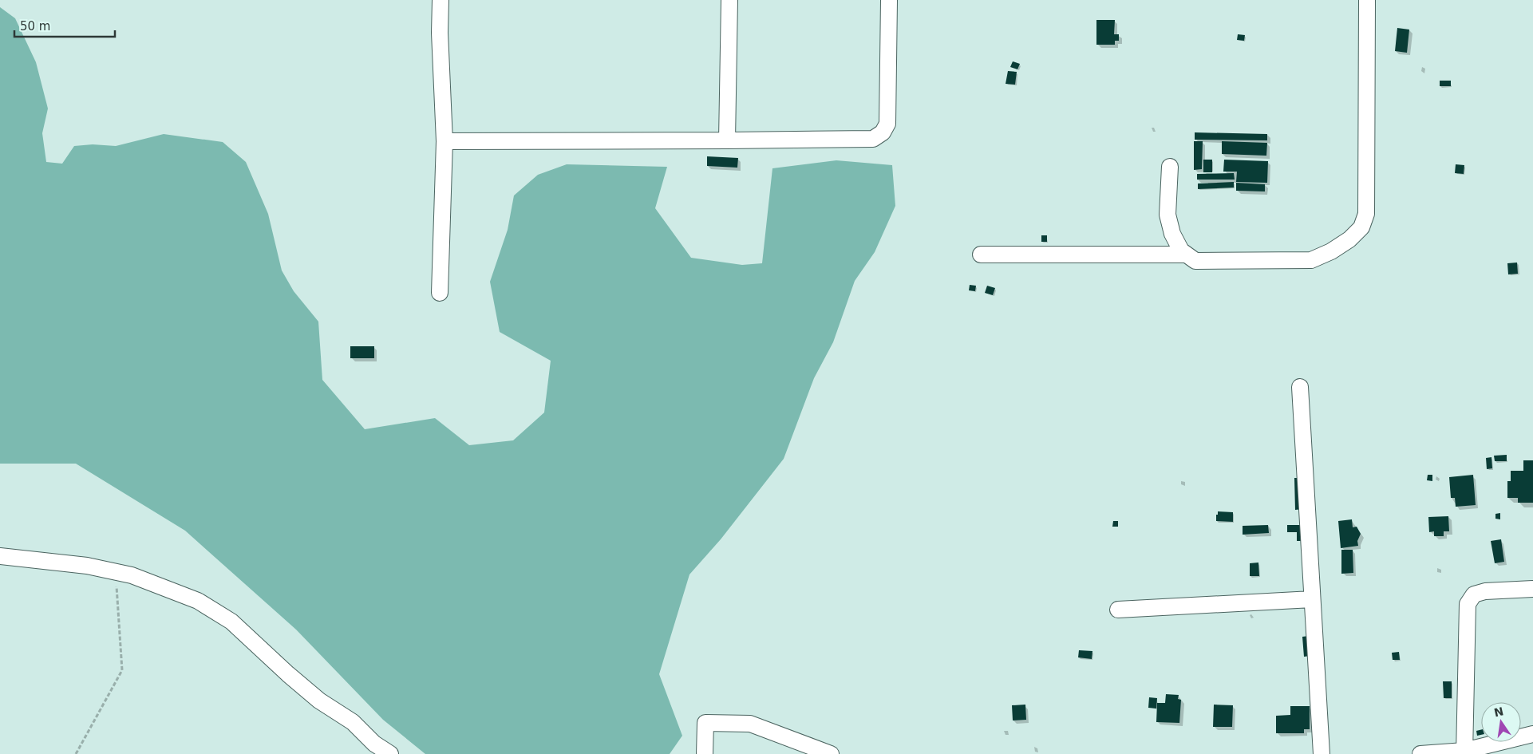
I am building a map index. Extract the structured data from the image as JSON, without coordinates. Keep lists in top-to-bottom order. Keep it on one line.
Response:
{"scale_bar":"50 m","north":"top"}
